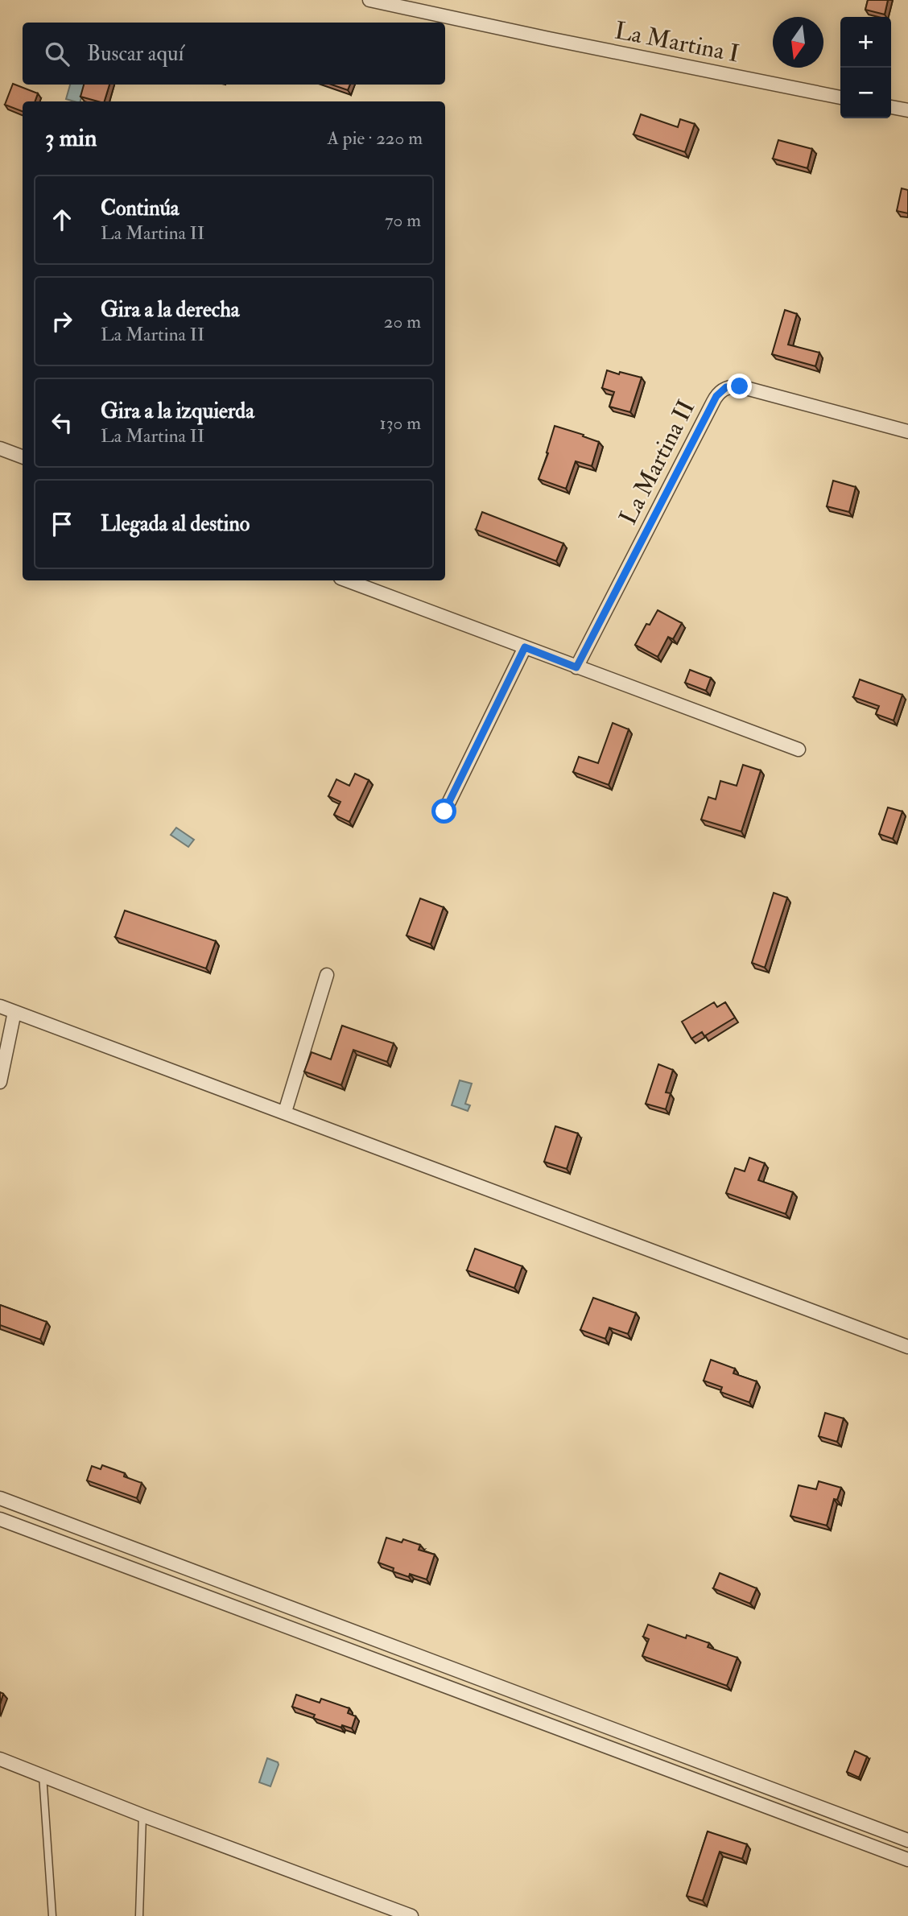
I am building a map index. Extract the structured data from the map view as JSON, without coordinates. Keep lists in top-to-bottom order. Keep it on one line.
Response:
{"streets":{"street":["La Martina I","La Martina II"]},"north":"bottom","page":{"map_buttons":["+","−"],"search":"Buscar aquí","heading":["3 min","A pie · 220 m"],"list":[["Continúa","La Martina II","70 m"],["Gira a la derecha","La Martina II","20 m"],["Gira a la izquierda","La Martina II","130 m"],"Llegada al destino"]}}
